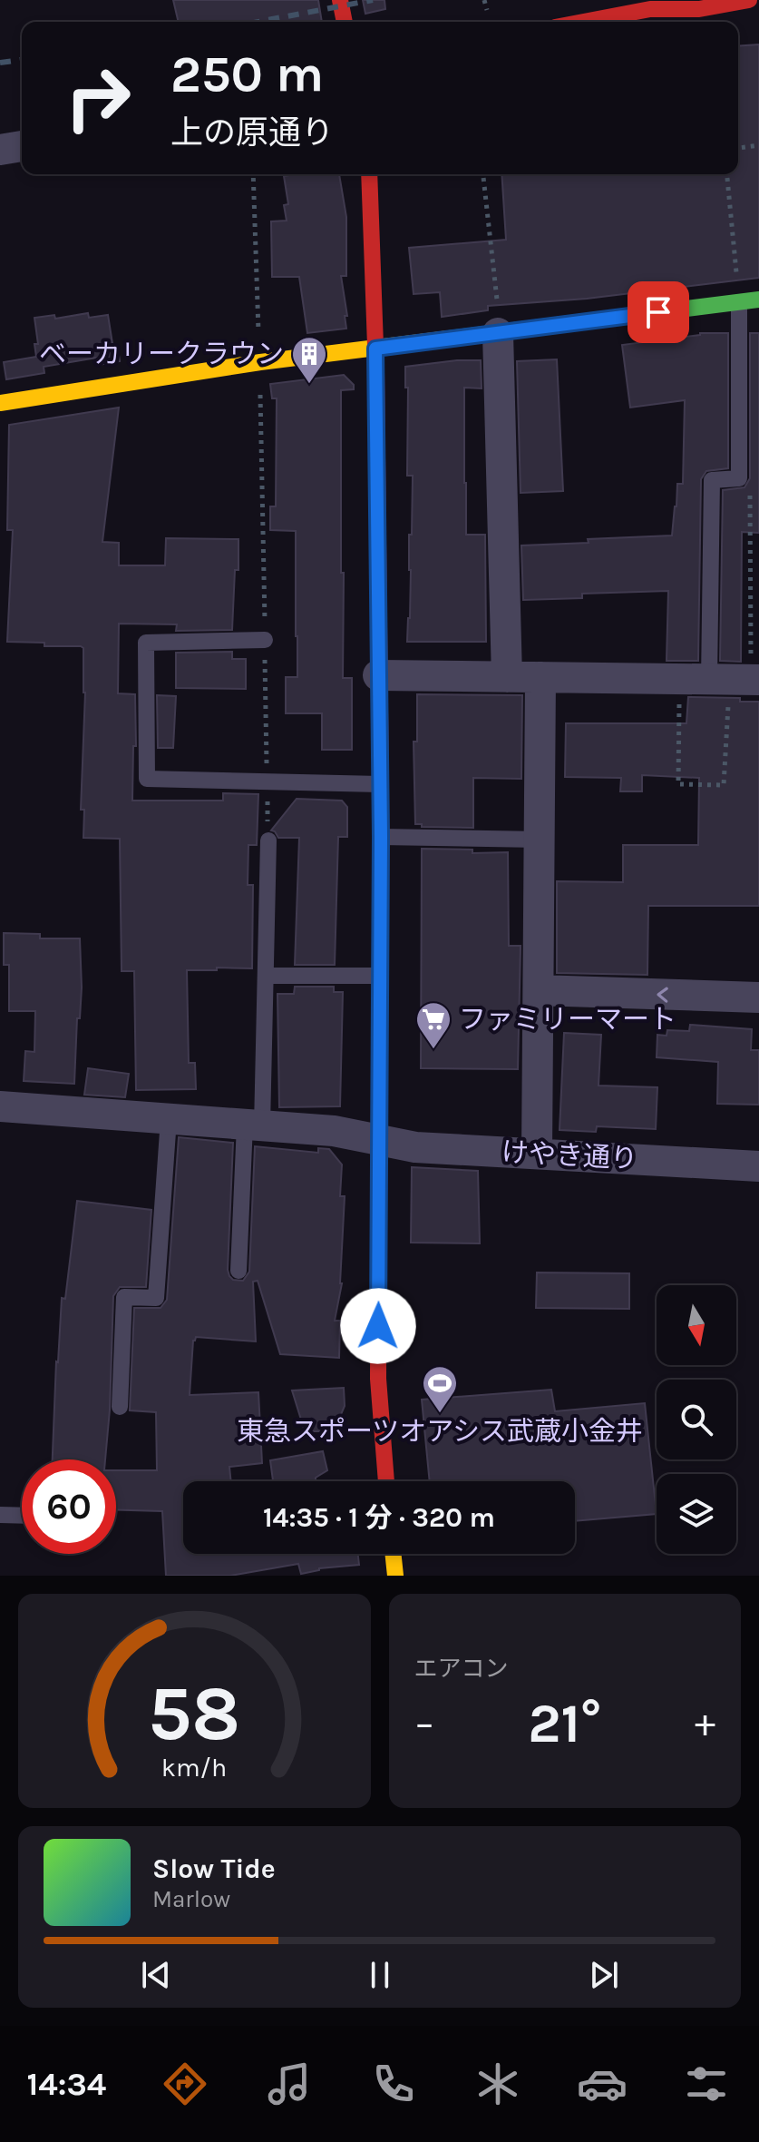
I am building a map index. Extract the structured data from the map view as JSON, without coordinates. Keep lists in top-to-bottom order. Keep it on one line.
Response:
{"streets":{"street":["けやき通り"]},"places":{"building":["ベーカリークラウン"],"supermarket":["ファミリーマート"],"sports":["東急スポーツオアシス武蔵小金井"]},"north":"bottom","page":{"turn":["250 m","上の原通り"],"limit":"60","trip":"14:35 · 1 分 · 320 m","tile":"エアコン","heat":["−","21°","+"],"song":["Slow Tide","Marlow"],"tabs":"14:34","gauge":["58","km/h"]}}
